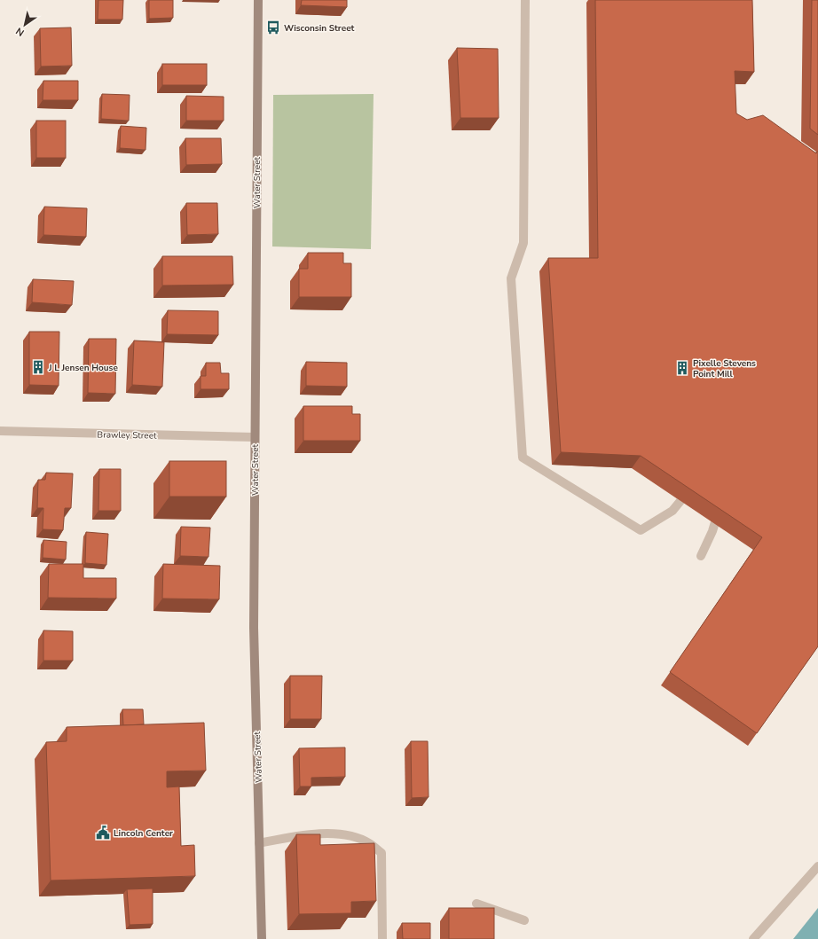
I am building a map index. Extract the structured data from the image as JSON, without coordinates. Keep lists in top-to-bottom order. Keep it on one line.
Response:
{"streets":{"street":["Water Street","Brawley Street"]},"crossings":[["Water Street","Brawley Street"]],"places":{"bus stop":["Wisconsin Street"],"building":["J L Jensen House","Pixelle Stevens Point Mill"],"public building":["Lincoln Center"]},"north":"bottom left"}
